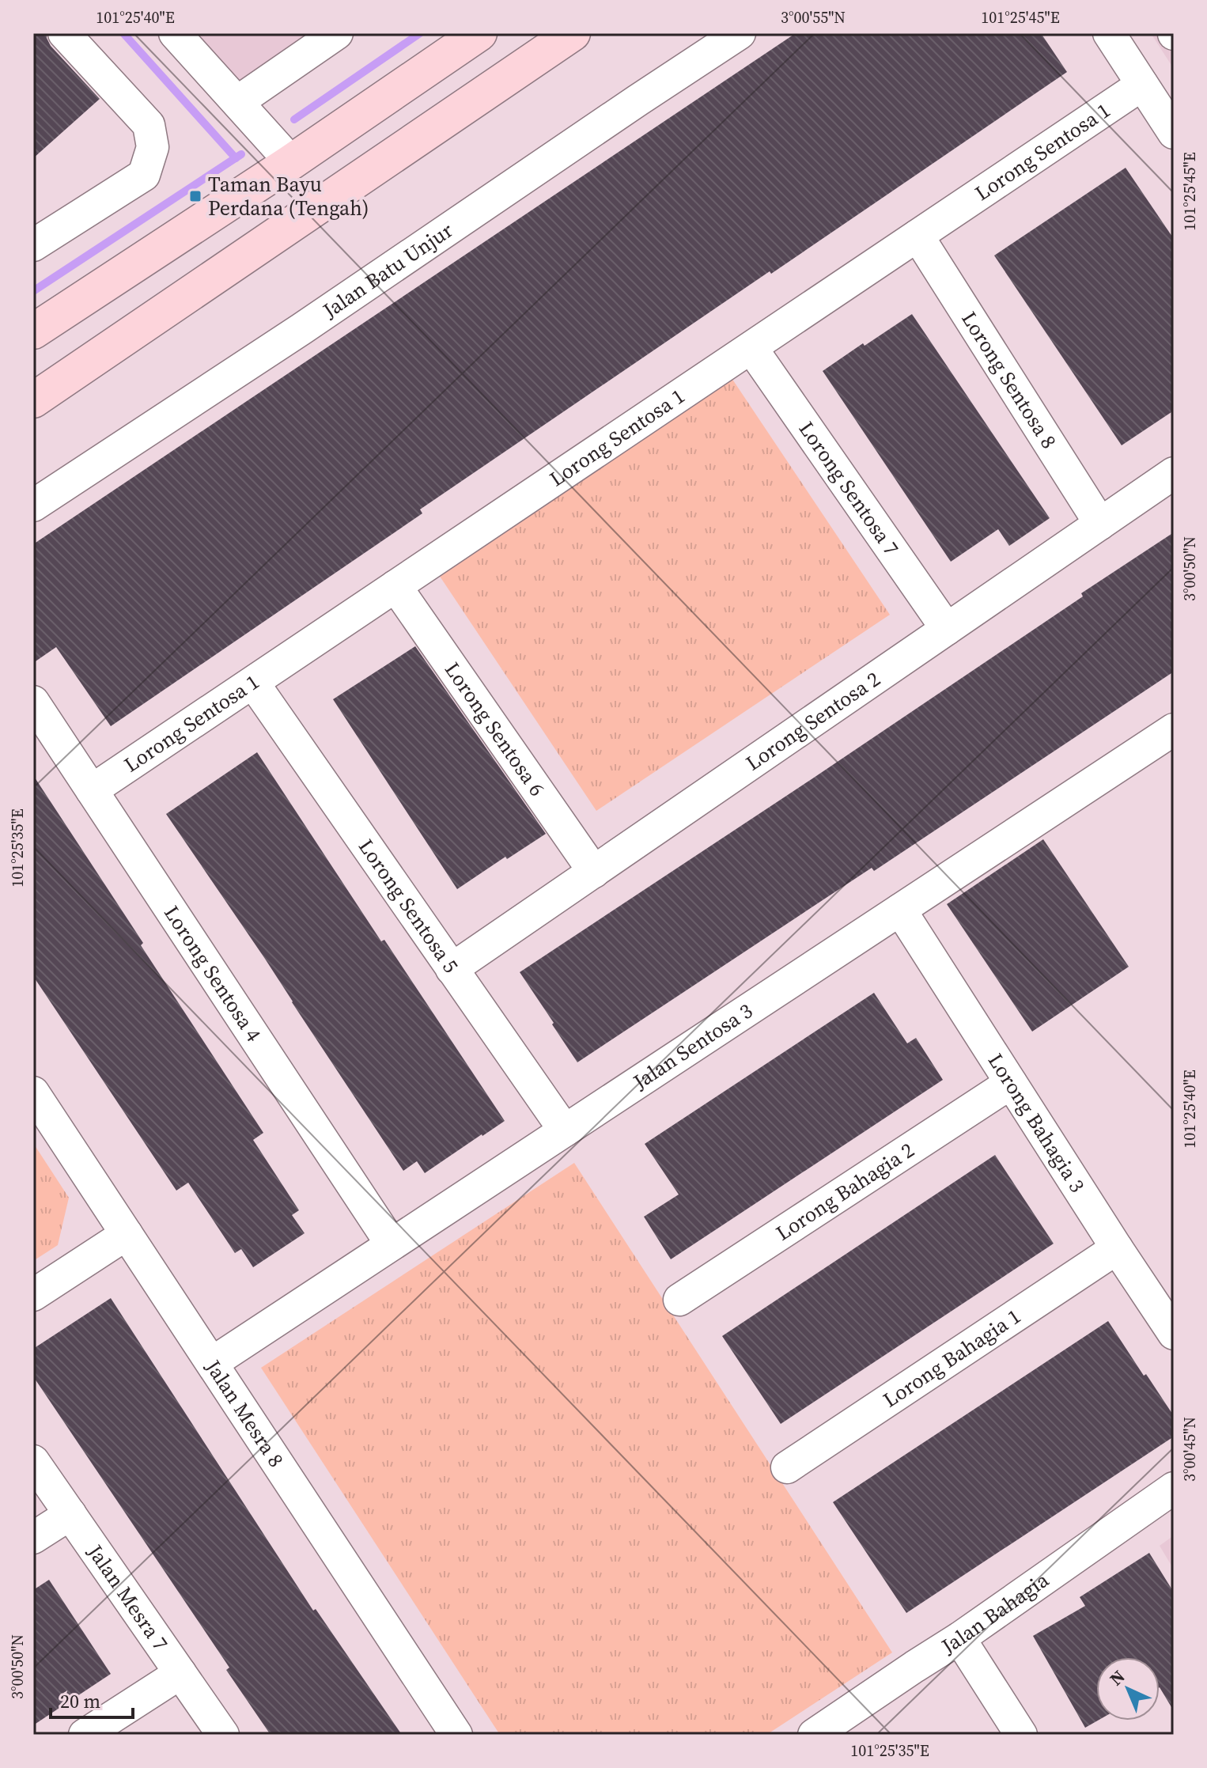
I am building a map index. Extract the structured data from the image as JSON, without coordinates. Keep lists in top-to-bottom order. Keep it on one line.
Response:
{"streets":{"street":["Lorong Sentosa 1","Jalan Batu Unjur","Lorong Sentosa 8","Lorong Sentosa 7","Lorong Sentosa 2","Lorong Sentosa 6","Lorong Sentosa 5","Lorong Sentosa 4","Jalan Sentosa 3","Lorong Bahagia 3","Lorong Bahagia 2","Lorong Bahagia 1","Jalan Mesra 8","Jalan Mesra 7","Jalan Bahagia"]},"crossings":[["Lorong Sentosa 1","Lorong Sentosa 8"],["Lorong Sentosa 1","Lorong Sentosa 7"],["Lorong Sentosa 1","Lorong Sentosa 6"],["Lorong Sentosa 1","Lorong Sentosa 5"],["Lorong Sentosa 1","Lorong Sentosa 4"],["Lorong Sentosa 8","Lorong Sentosa 2"],["Lorong Sentosa 7","Lorong Sentosa 2"],["Lorong Sentosa 2","Lorong Sentosa 6"],["Lorong Sentosa 2","Lorong Sentosa 5"],["Lorong Sentosa 5","Jalan Sentosa 3"],["Lorong Sentosa 4","Jalan Sentosa 3"],["Jalan Sentosa 3","Lorong Bahagia 3"],["Jalan Sentosa 3","Jalan Mesra 8"],["Lorong Bahagia 3","Lorong Bahagia 2"],["Lorong Bahagia 3","Lorong Bahagia 1"]],"places":{"transit":["Taman Bayu Perdana (Tengah)"]},"scale_bar":"20 m","north":"top left","coordinates":["101°25'40\"E","3°00'55\"N","101°25'45\"E","3°00'50\"N","101°25'35\"E","3°00'45\"N"]}
